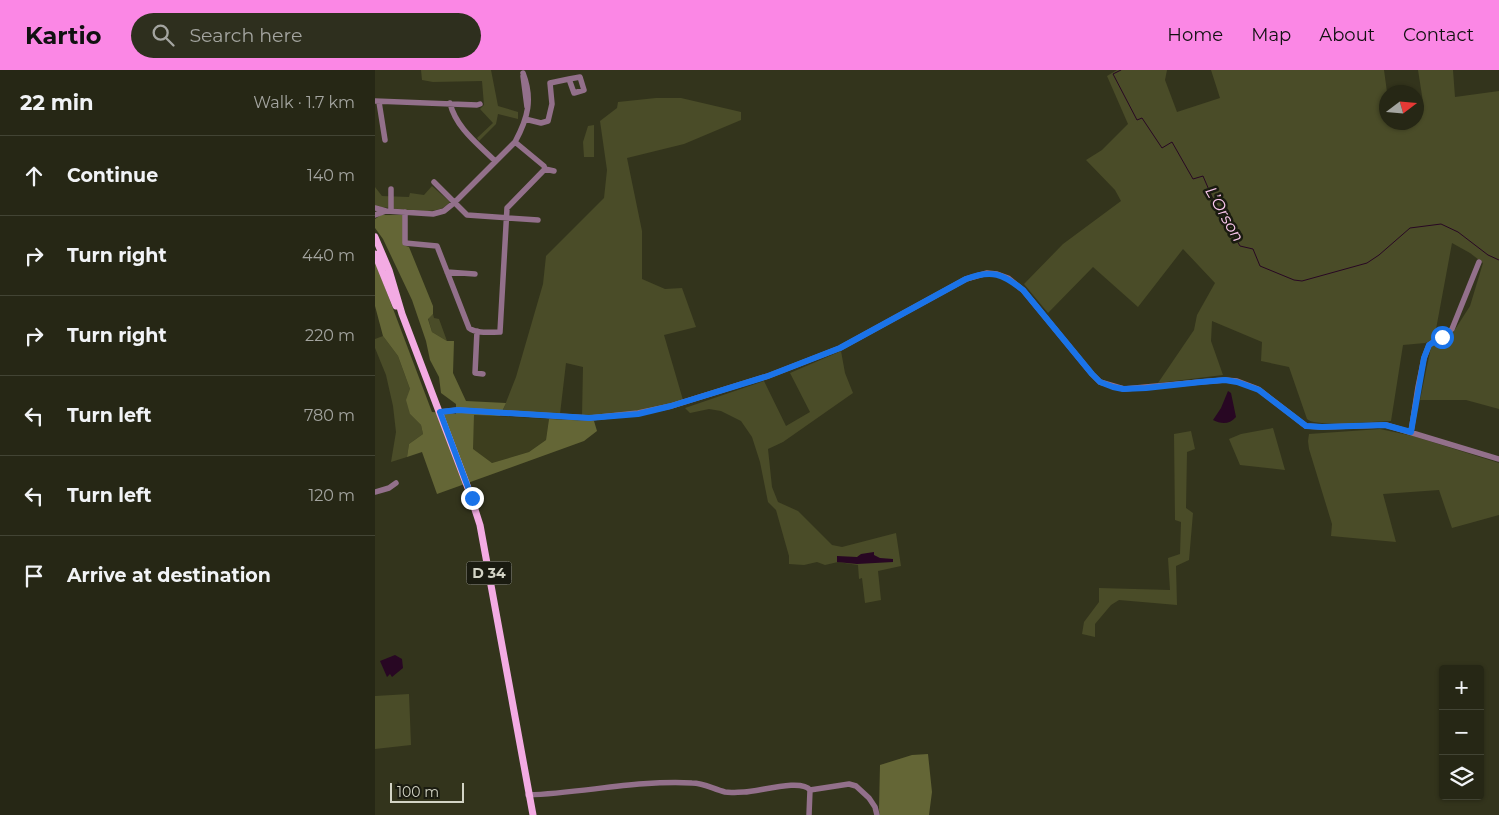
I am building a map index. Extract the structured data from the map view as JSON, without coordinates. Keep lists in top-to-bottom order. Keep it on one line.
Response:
{"streets":{"main road":["D 34"]},"water":["L’Orson"],"scale_bar":"100 m","north":"right","page":{"header":"Kartio","search":"Search here","nav":["Home","Map","About","Contact"],"heading":["22 min","Walk · 1.7 km"],"list":[["Continue","140 m"],["Turn right","440 m"],["Turn right","220 m"],["Turn left","780 m"],["Turn left","120 m"],"Arrive at destination"],"map_buttons":["+","−"],"scale":"100 m"}}
